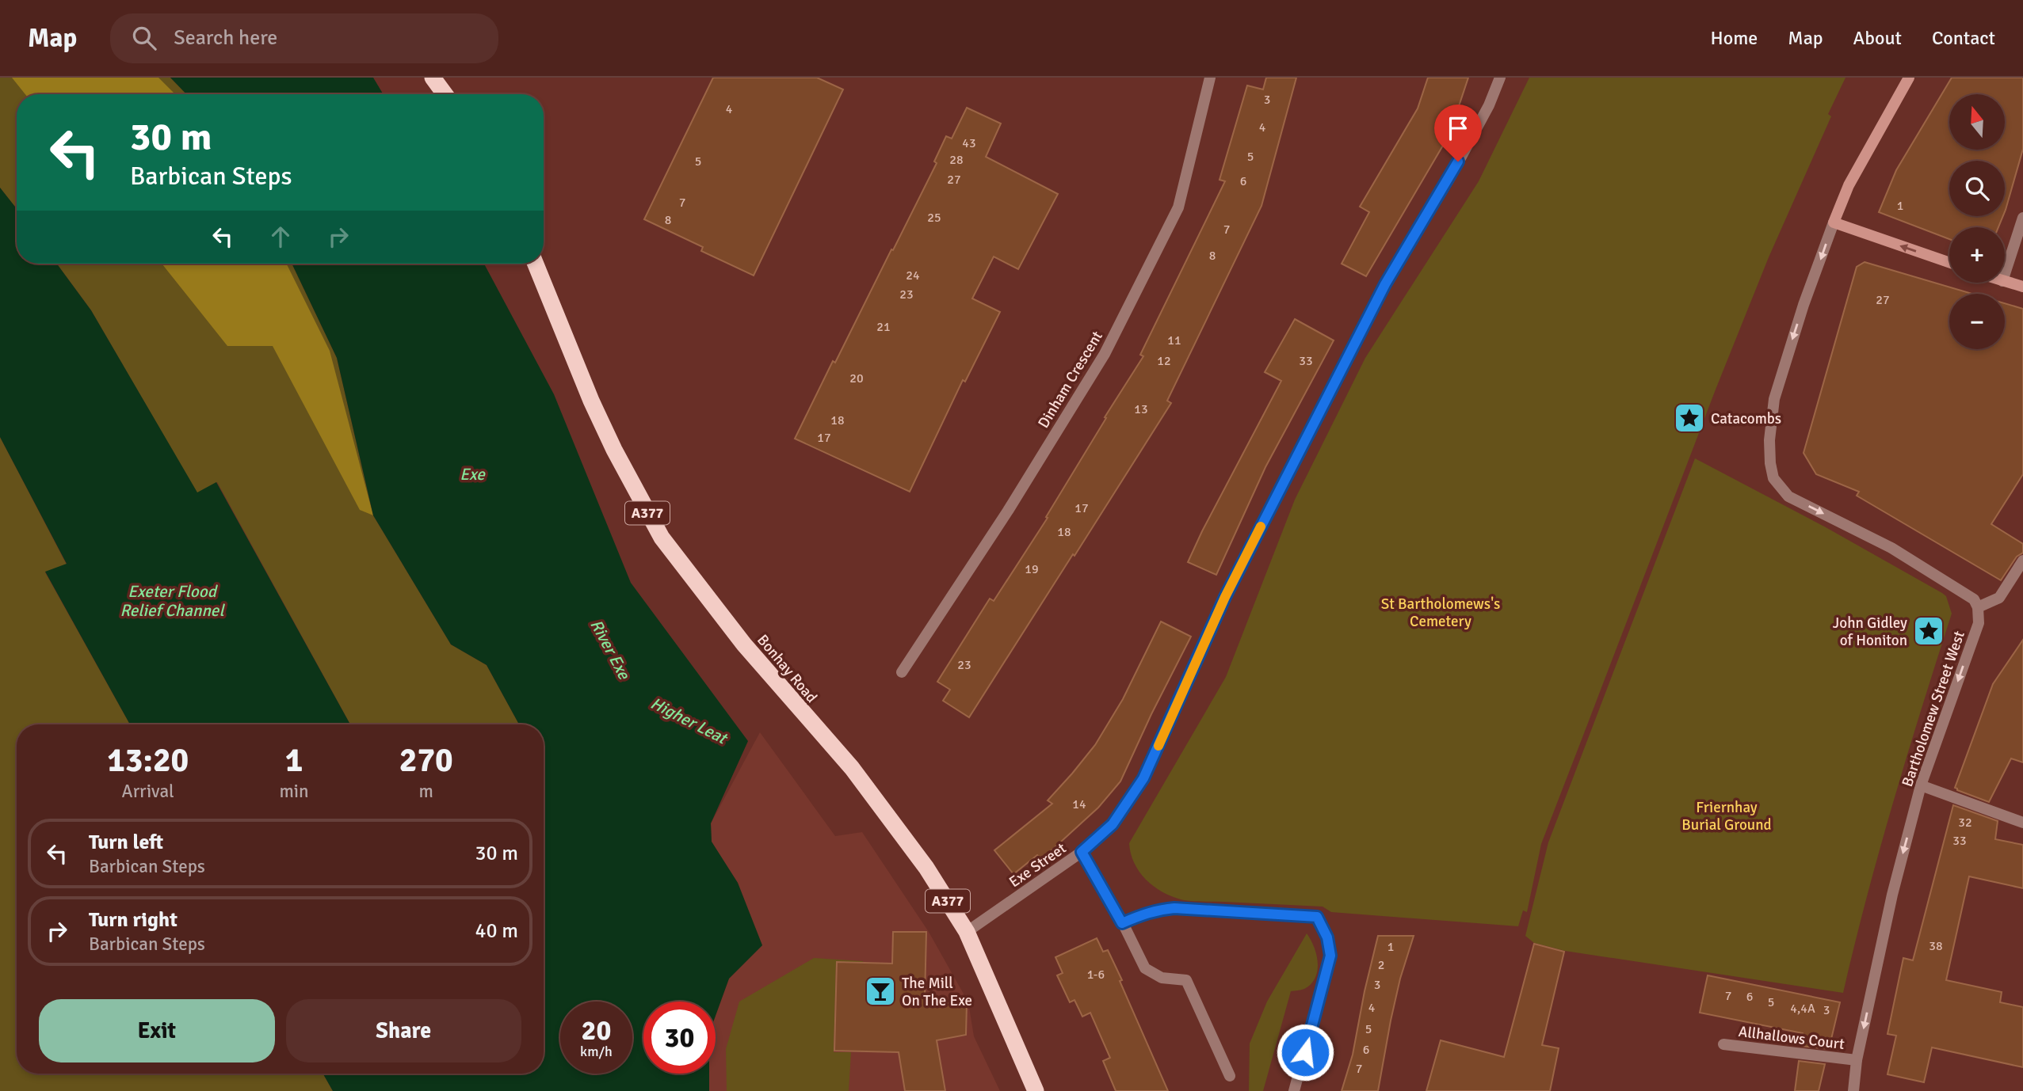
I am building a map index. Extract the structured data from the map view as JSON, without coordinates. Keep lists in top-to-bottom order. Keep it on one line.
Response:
{"streets":{"highway":["A377","Bonhay Road"],"street":["Dinham Crescent","Bartholomew Street West","Exe Street","Allhallows Court"]},"crossings":[["Bonhay Road","Exe Street"],["Bartholomew Street West","Allhallows Court"]],"one_way":["Bartholomew Street West"],"water":["Exe","Exeter Flood Relief Channel","River Exe","Higher Leat"],"parks":["St Bartholomews's Cemetery","Friernhay Burial Ground"],"places":{"place":["Catacombs","John Gidley of Honiton"],"bar":["The Mill On The Exe"]},"house_numbers":["3","4","4","43","5","28","5","27","6","7","1","25","8","7","8","24","23","27","21","11","12","33","20","13","18","17","17","18","19","23","14","32","33","38","1","2","1-6","3","7","6","5","4","4,4A","3","5","6","7"],"north":"top","page":{"header":"Map","search":"Search here","nav":["Home","Map","About","Contact"],"map_buttons":["+","−"],"turn":["30 m","Barbican Steps"],"eta":["13:20","Arrival","1","min","270","m"],"list":[{"name":"Turn left","note":"Barbican Steps","value":"30 m"},{"name":"Turn right","note":"Barbican Steps","value":"40 m"}],"buttons":["Exit","Share"],"speed":"20 km/h","limit":"30"}}
